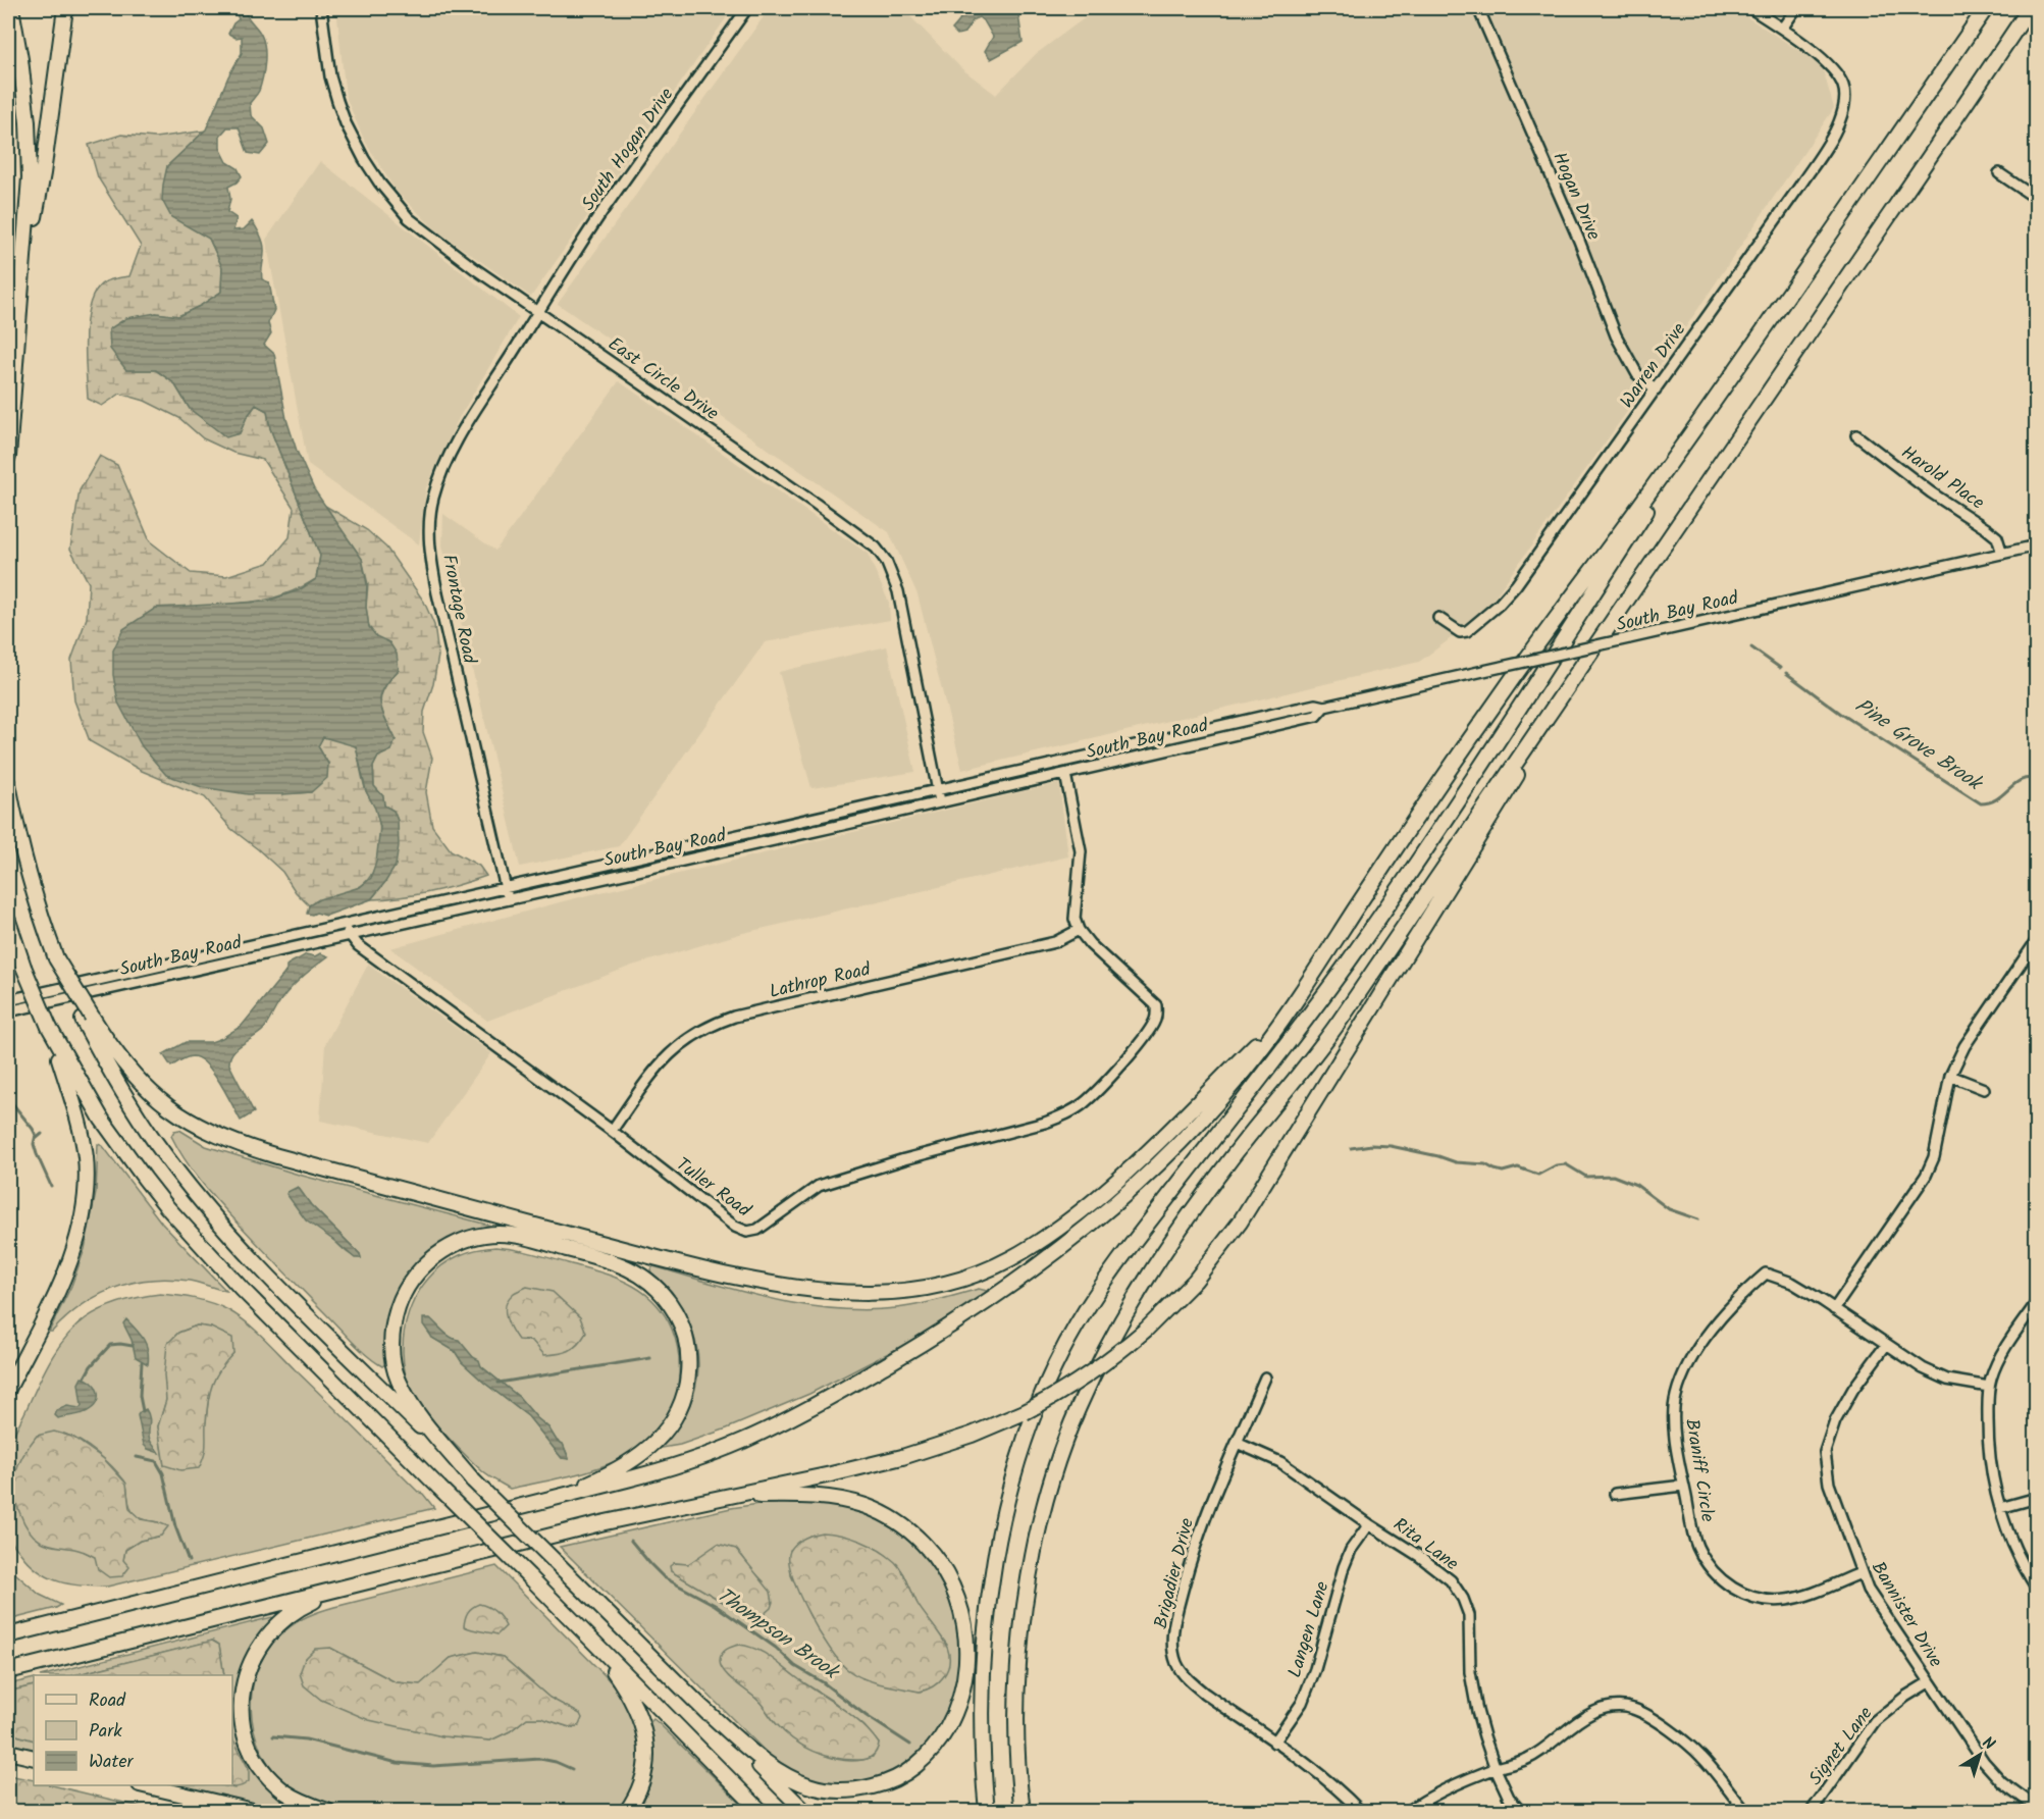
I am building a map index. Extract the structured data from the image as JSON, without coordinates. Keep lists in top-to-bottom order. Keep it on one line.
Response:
{"streets":{"street":["South Hogan Drive","Hogan Drive","Warren Drive","East Circle Drive","Harold Place","Frontage Road","South Bay Road","Lathrop Road","Tuller Road","Braniff Circle","Rita Lane","Brigadier Drive","Bannister Drive","Langen Lane","Signet Lane"]},"crossings":[["South Hogan Drive","East Circle Drive"],["South Hogan Drive","Frontage Road"],["Hogan Drive","Warren Drive"],["East Circle Drive","Frontage Road"],["East Circle Drive","South Bay Road"],["Harold Place","South Bay Road"],["Frontage Road","South Bay Road"],["South Bay Road","Tuller Road"],["Lathrop Road","Tuller Road"],["Braniff Circle","Bannister Drive"],["Rita Lane","Brigadier Drive"],["Rita Lane","Langen Lane"],["Brigadier Drive","Langen Lane"],["Bannister Drive","Signet Lane"]],"water":["Pine Grove Brook","Thompson Brook"],"legend":["Road","Park","Water"],"north":"top right"}
